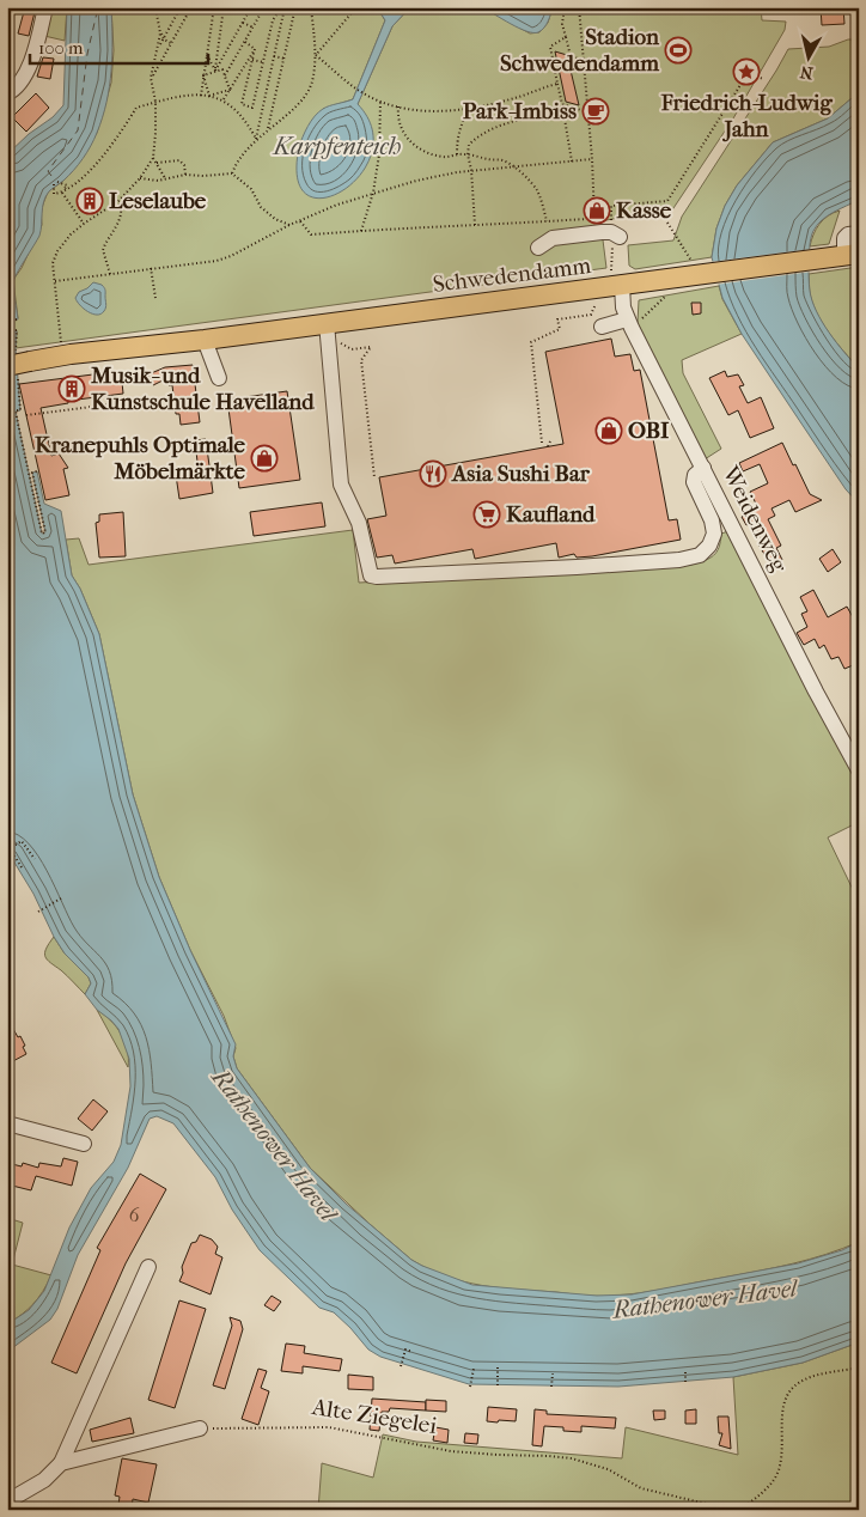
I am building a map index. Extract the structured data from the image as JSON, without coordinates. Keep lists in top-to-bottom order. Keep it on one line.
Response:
{"streets":{"main road":["Schwedendamm"],"street":["Weidenweg"],"path":["Alte Ziegelei"]},"crossings":[["Schwedendamm","Weidenweg"]],"water":["Karpfenteich","Rathenower Havel"],"places":{"sports":["Stadion Schwedendamm"],"place":["Friedrich-Ludwig Jahn"],"cafe":["Park-Imbiss"],"building":["Leselaube","Musik- und Kunstschule Havelland"],"shop":["Kasse","OBI","Kranepuhls Optimale Möbelmärkte"],"restaurant":["Asia Sushi Bar"],"supermarket":["Kaufland"]},"house_numbers":["6"],"scale_bar":"100 m","north":"bottom"}
